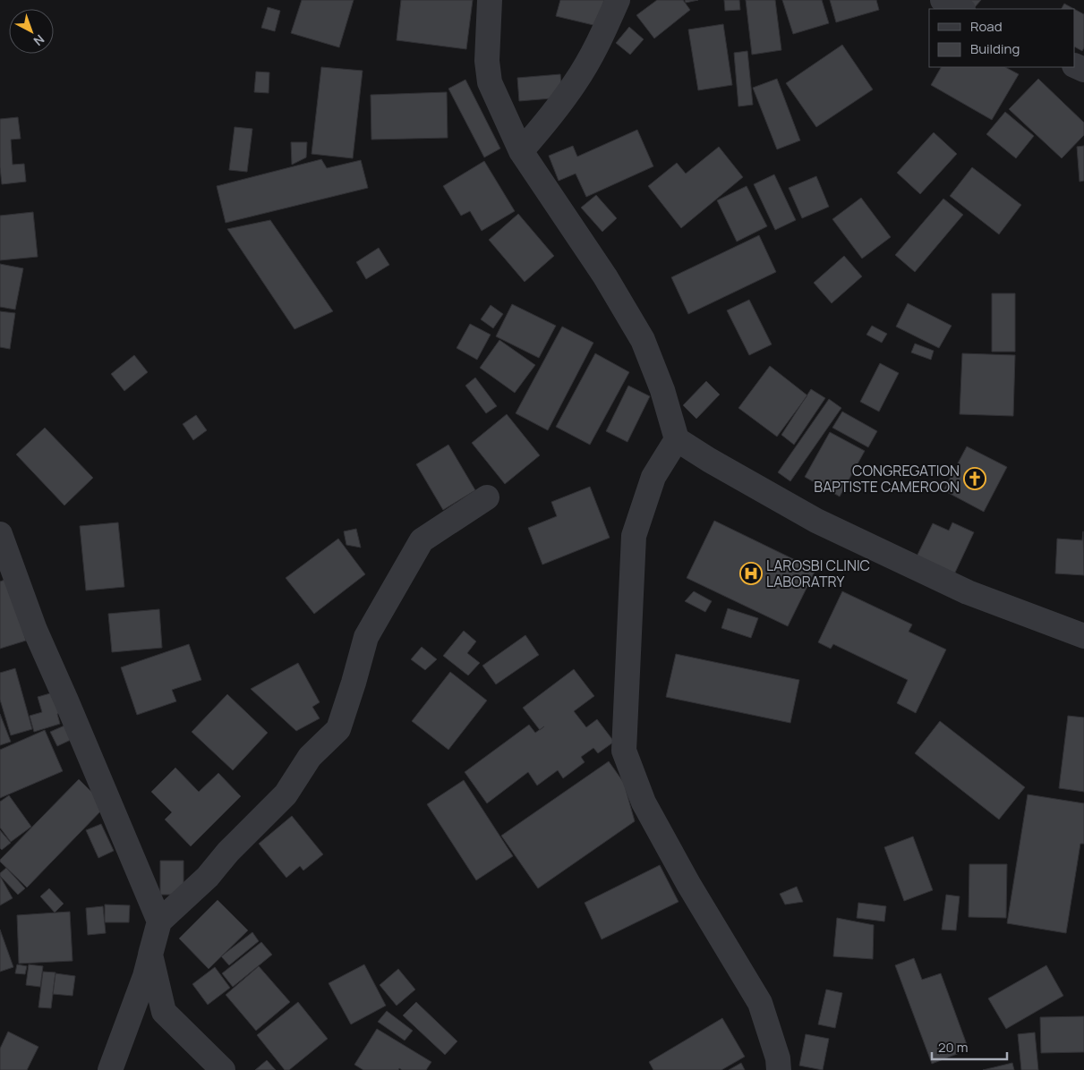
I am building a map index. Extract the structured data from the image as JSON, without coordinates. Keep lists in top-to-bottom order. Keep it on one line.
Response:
{"places":{"church":["CONGREGATION BAPTISTE CAMEROON"],"hospital":["LAROSBI CLINIC LABORATRY"]},"legend":["Road","Building"],"scale_bar":"20 m","north":"bottom right"}
